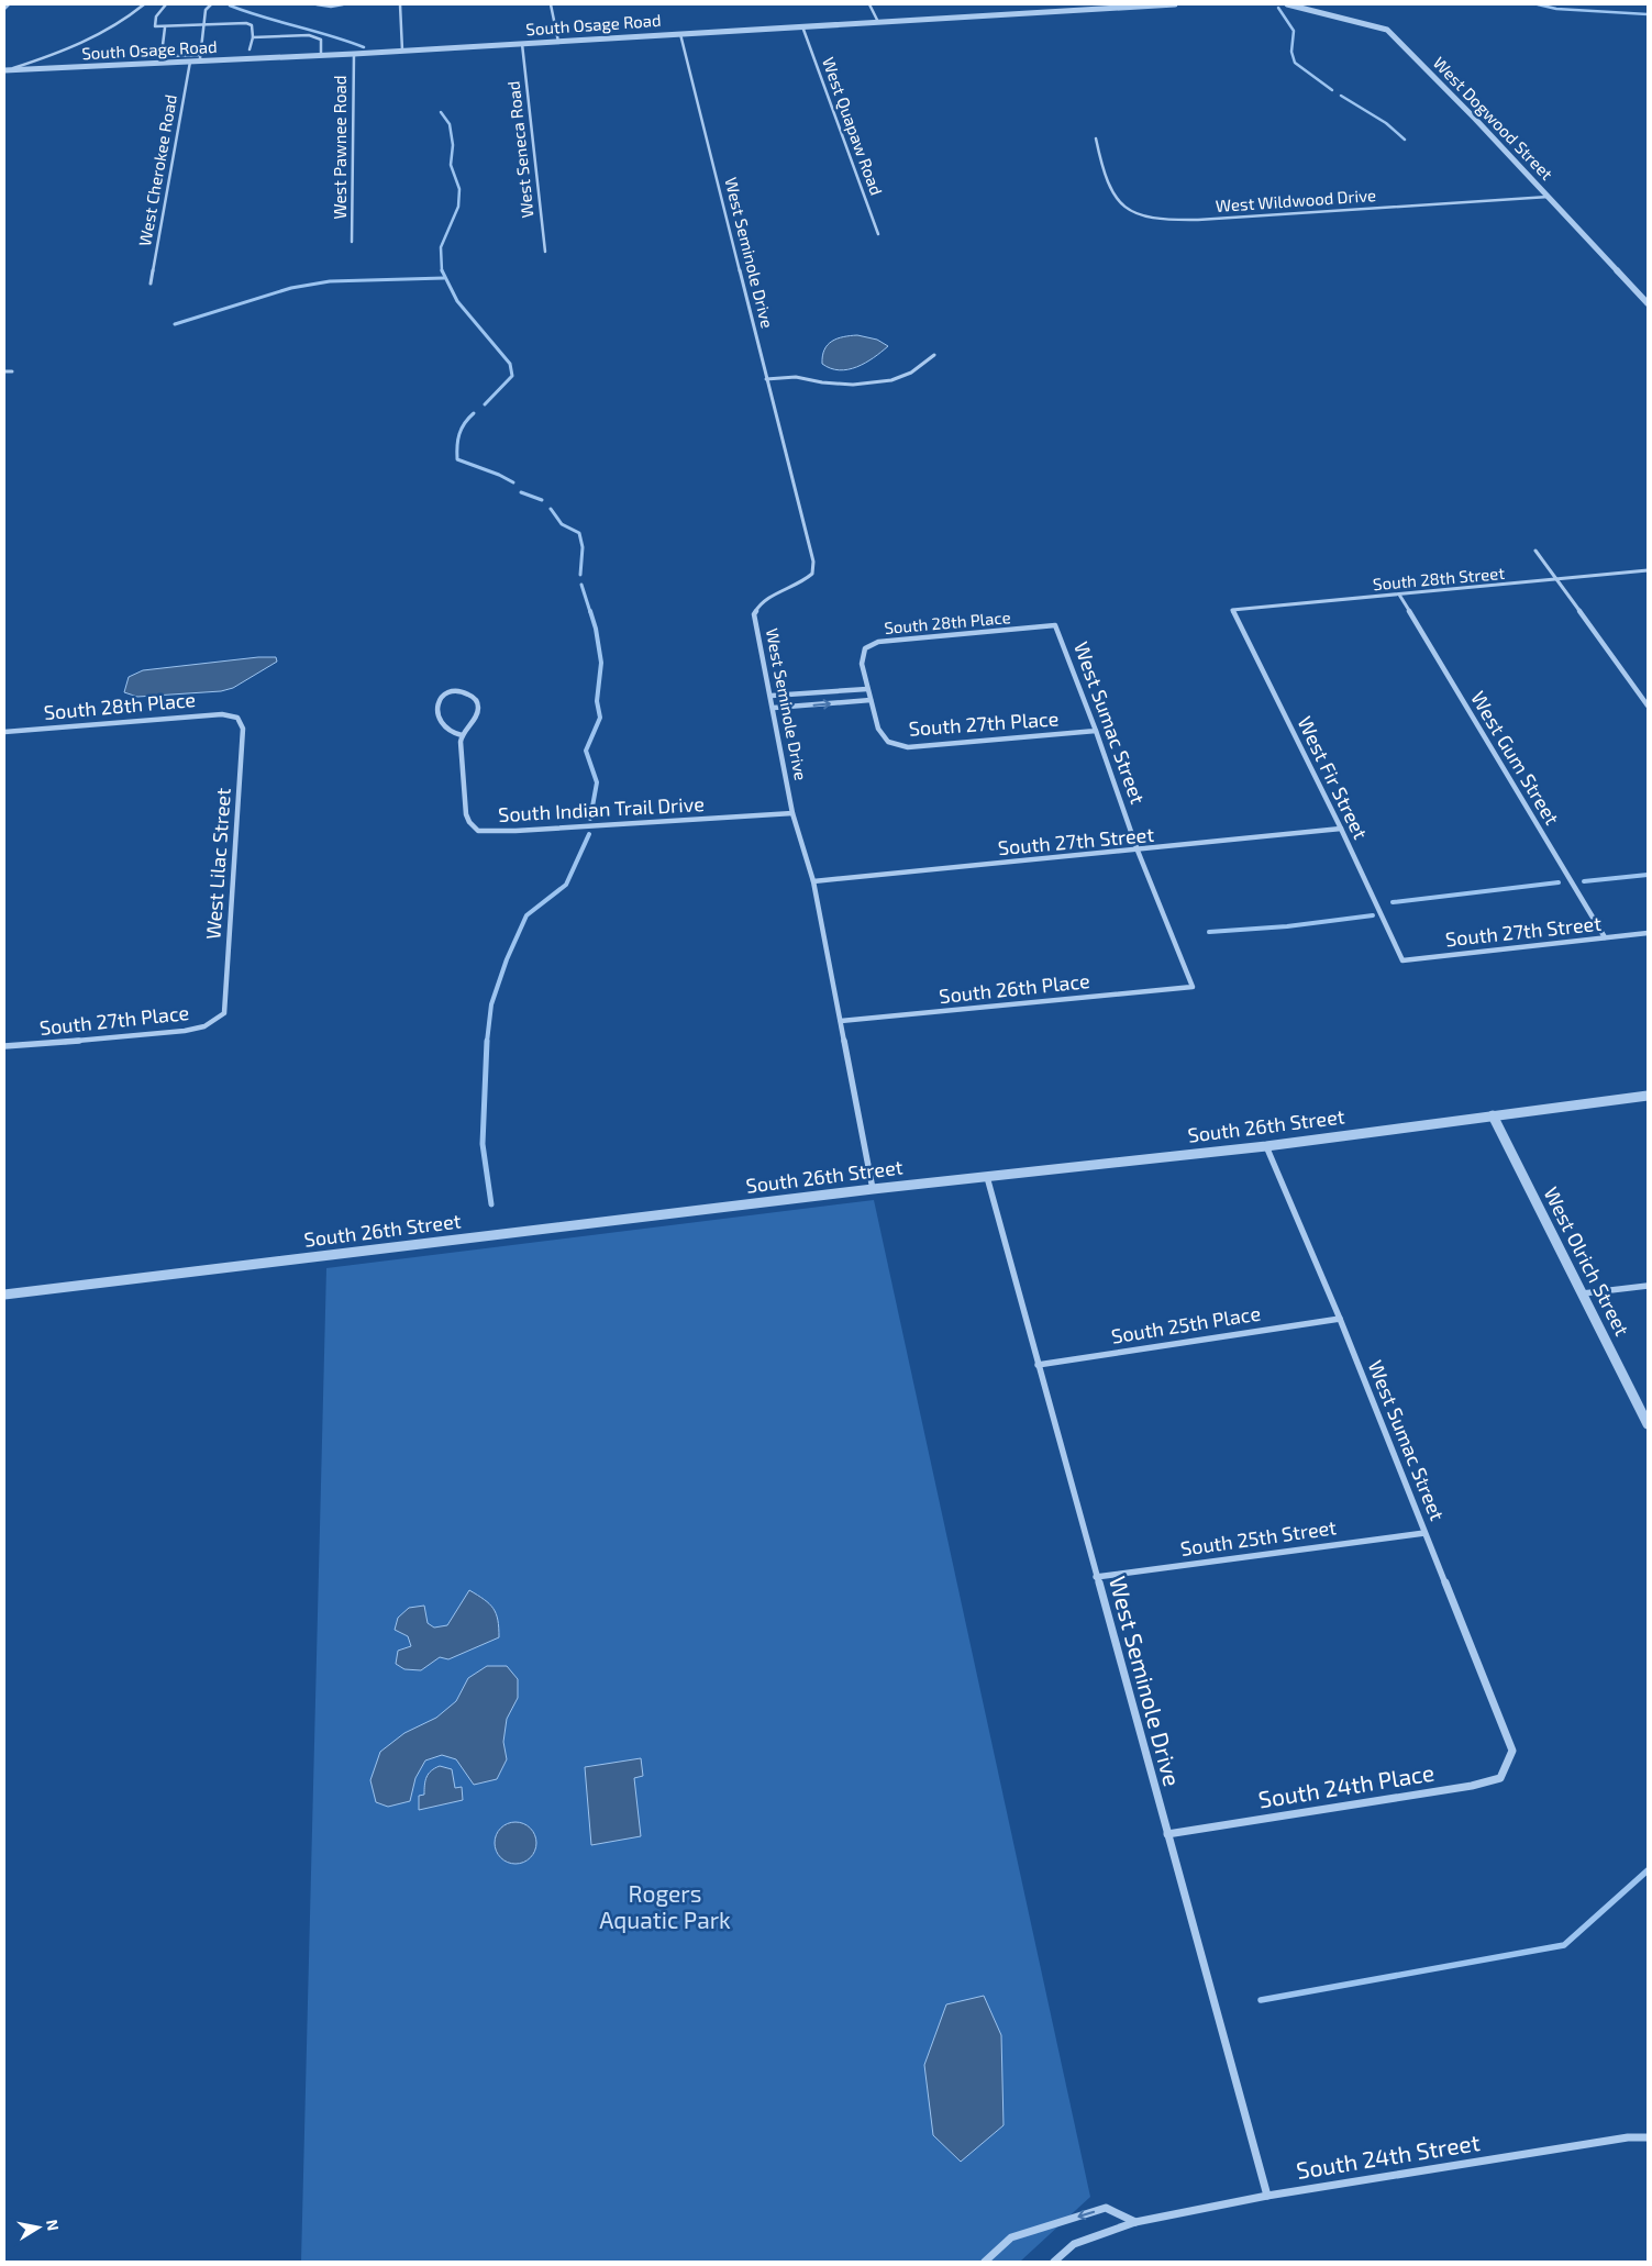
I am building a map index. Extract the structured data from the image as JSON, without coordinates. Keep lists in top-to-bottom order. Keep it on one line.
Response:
{"streets":{"street":["South Osage Road","West Dogwood Street","West Quapaw Road","West Pawnee Road","West Seneca Road","West Cherokee Road","West Wildwood Drive","West Seminole Drive","South 28th Street","South 28th Place","West Sumac Street","South 27th Place","West Gum Street","West Fir Street","South Indian Trail Drive","South 27th Street","West Lilac Street","South 26th Place","South 26th Street","West Olrich Street","South 25th Place","South 25th Street","South 24th Place","South 24th Street"]},"crossings":[["South Osage Road","West Quapaw Road"],["South Osage Road","West Pawnee Road"],["South Osage Road","West Seneca Road"],["South Osage Road","West Cherokee Road"],["South Osage Road","West Seminole Drive"],["West Dogwood Street","West Wildwood Drive"],["West Seminole Drive","South Indian Trail Drive"],["West Seminole Drive","South 27th Street"],["West Seminole Drive","South 26th Place"],["West Seminole Drive","South 26th Street"],["West Seminole Drive","South 25th Place"],["West Seminole Drive","South 25th Street"],["West Seminole Drive","South 24th Place"],["West Seminole Drive","South 24th Street"],["South 28th Street","West Gum Street"],["South 28th Street","West Fir Street"],["South 28th Place","West Sumac Street"],["South 28th Place","South 27th Place"],["South 28th Place","West Lilac Street"],["West Sumac Street","South 27th Place"],["West Sumac Street","South 27th Street"],["West Sumac Street","South 26th Place"],["West Sumac Street","South 26th Street"],["West Sumac Street","South 25th Place"],["West Sumac Street","South 25th Street"],["West Sumac Street","South 24th Place"],["South 27th Place","West Lilac Street"],["West Gum Street","South 27th Street"],["West Fir Street","South 27th Street"],["South 26th Street","West Olrich Street"]],"parks":["Rogers Aquatic Park"],"north":"right"}
